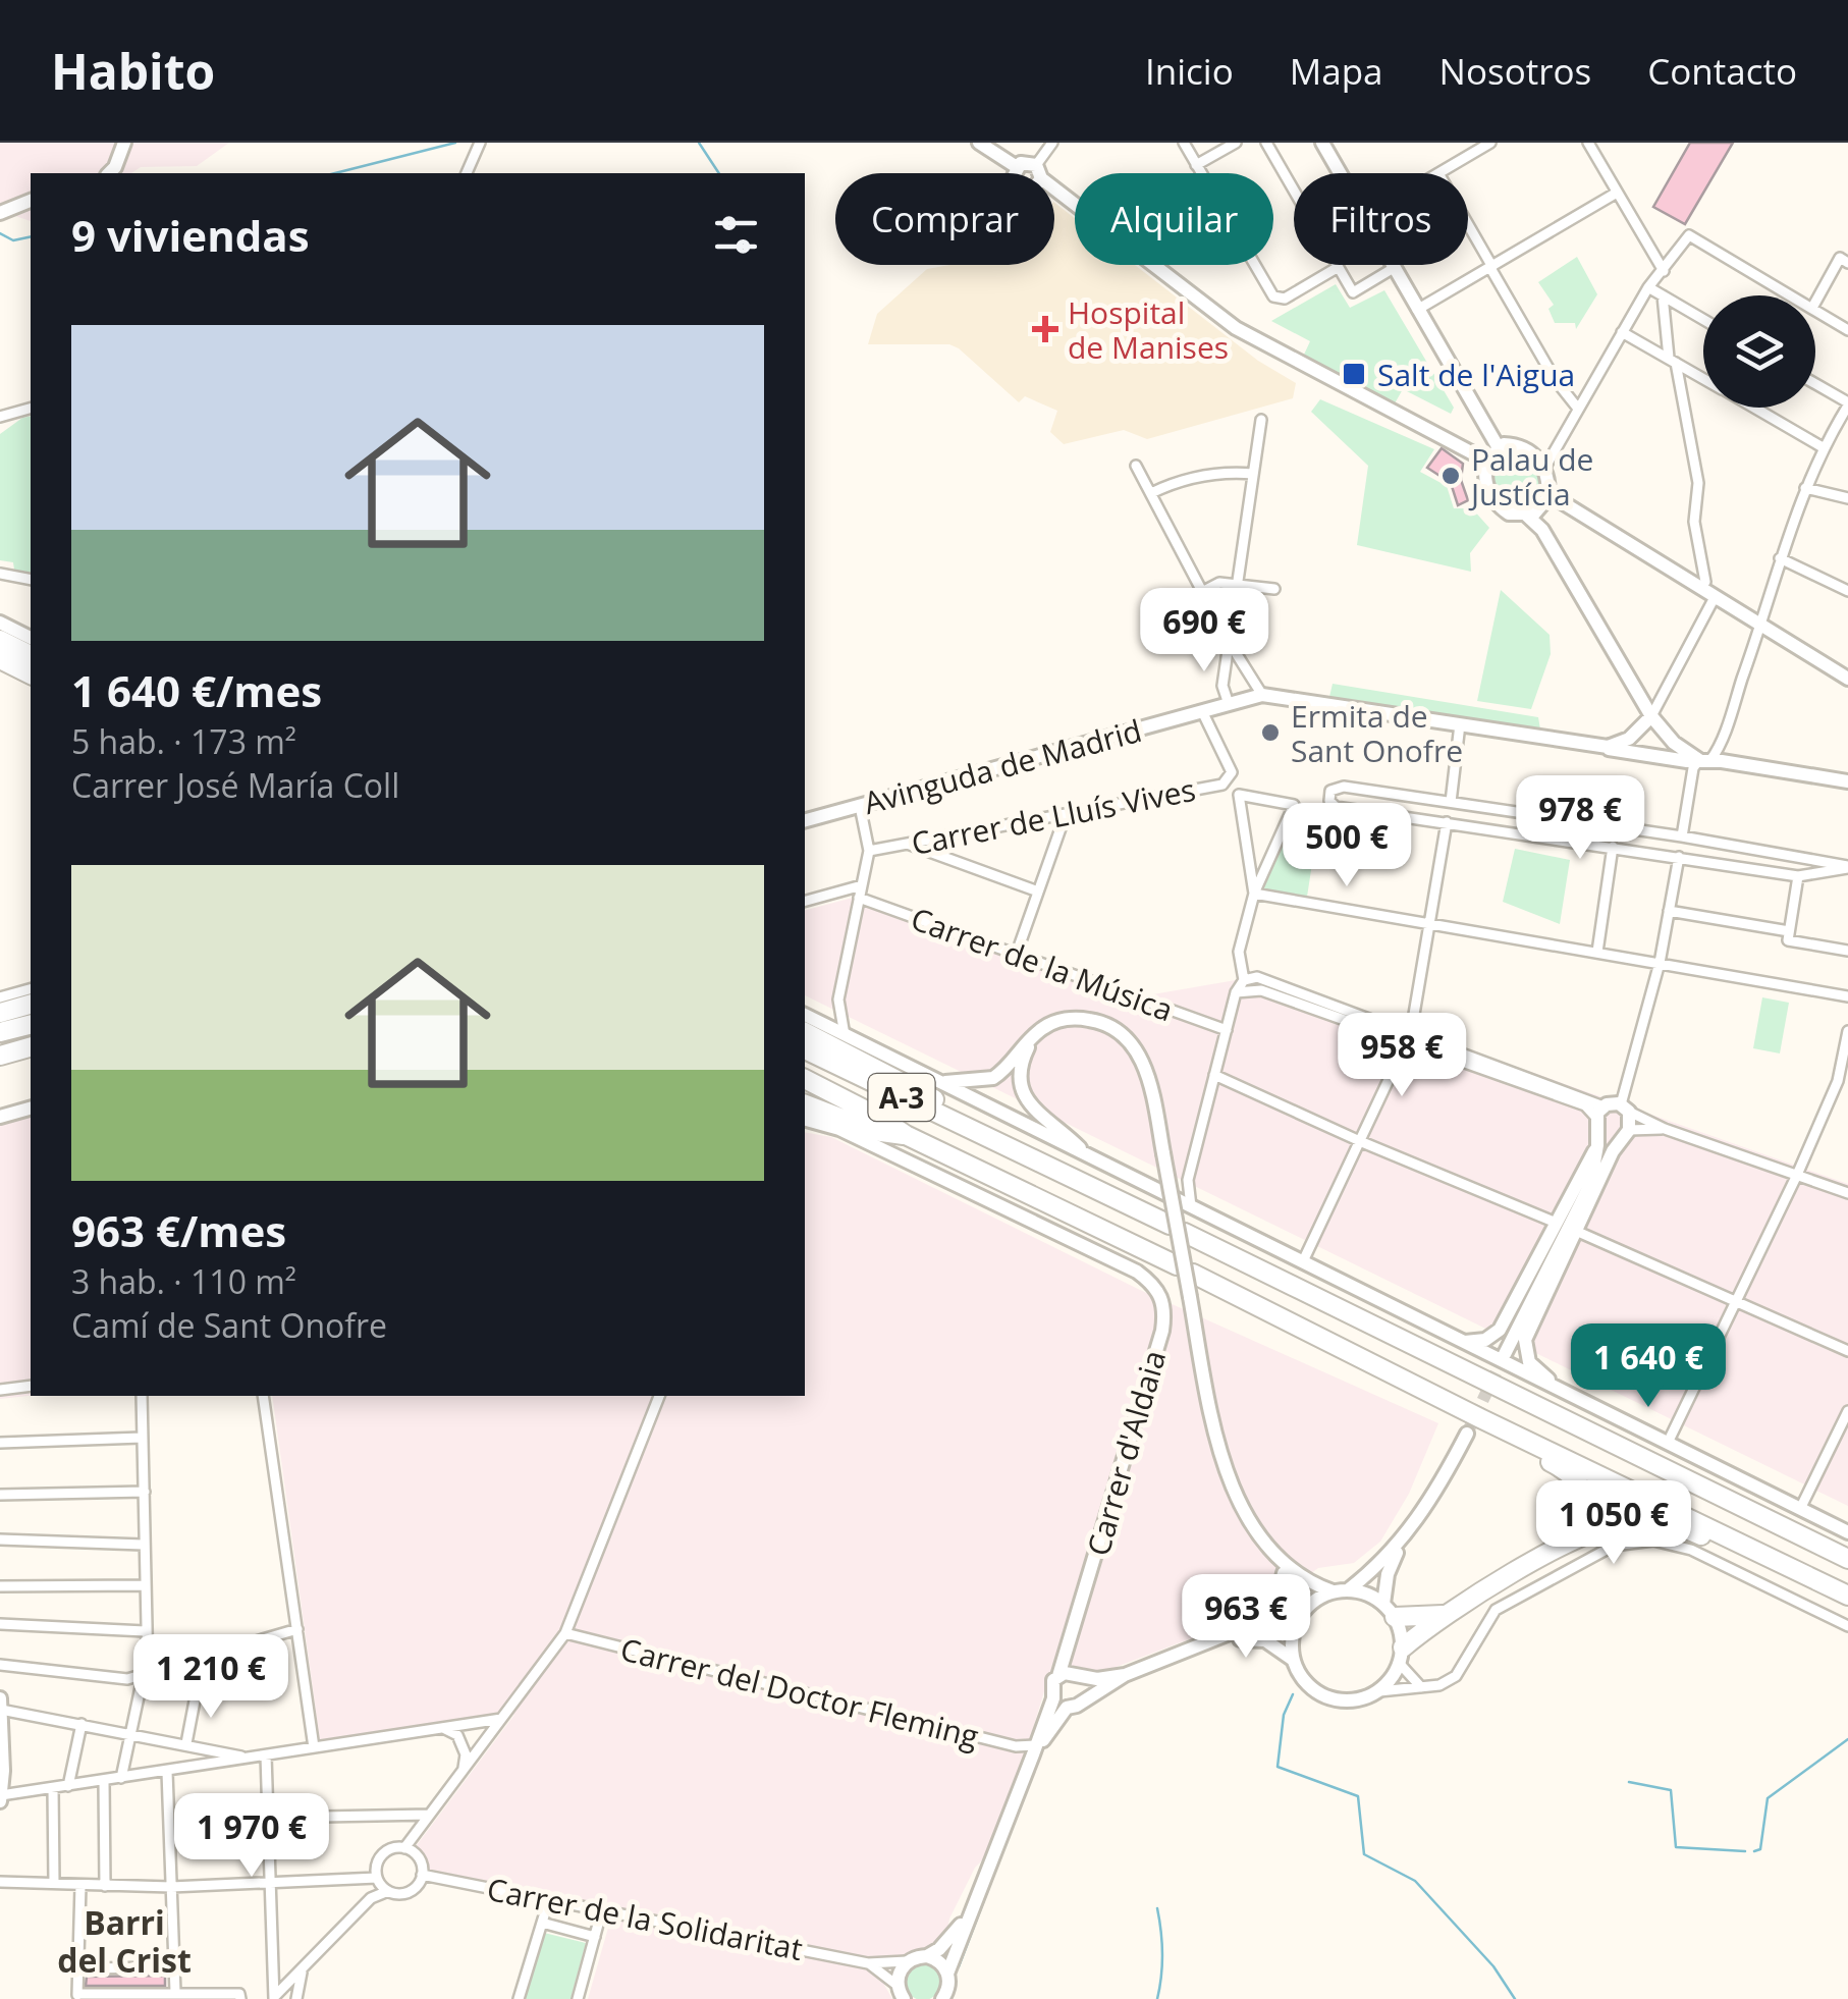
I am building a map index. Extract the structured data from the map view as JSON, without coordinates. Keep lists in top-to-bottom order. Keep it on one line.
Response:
{"streets":{"highway":["A-3"],"street":["Avinguda de Madrid","Carrer de Lluís Vives","Carrer de la Música","Carrer d'Aldaia","Carrer del Doctor Fleming","Carrer de la Solidaritat"]},"crossings":[["Avinguda de Madrid","Carrer de Lluís Vives"]],"districts":["Barri del Crist"],"places":{"health":["Hospital de Manises"],"transit":["Salt de l'Aigua"],"other":["Palau de Justícia","Ermita de Sant Onofre"]},"page":{"header":"Habito","nav":["Inicio","Mapa","Nosotros","Contacto"],"chip":["Comprar","Alquilar","Filtros"],"heading":"9 viviendas","list":[{"name":"1 640 €/mes","note":"5 hab. · 173 m² · Carrer José María Coll"},{"name":"963 €/mes","note":"3 hab. · 110 m² · Camí de Sant Onofre"}],"price":["690 €","978 €","500 €","958 €","1 640 €","1 050 €","963 €","1 210 €","1 970 €"]}}
